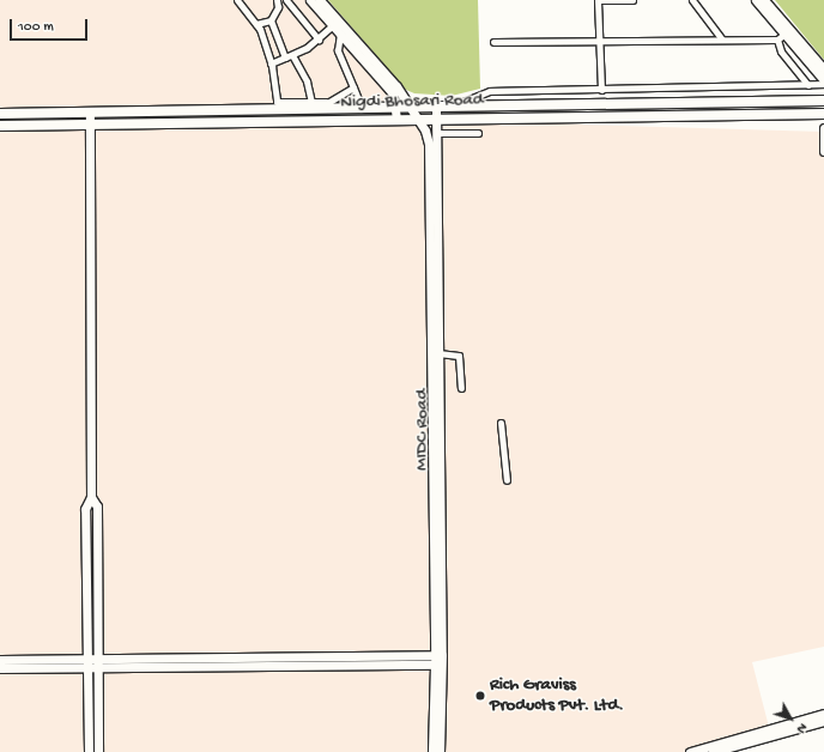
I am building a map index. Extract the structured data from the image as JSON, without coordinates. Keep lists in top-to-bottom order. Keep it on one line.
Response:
{"streets":{"main road":["Nigdi Bhosari Road"],"street":["MIDC Road"]},"crossings":[["Nigdi Bhosari Road","MIDC Road"]],"places":["Rich Graviss Products Pvt. Ltd."],"scale_bar":"100 m","north":"bottom right"}
